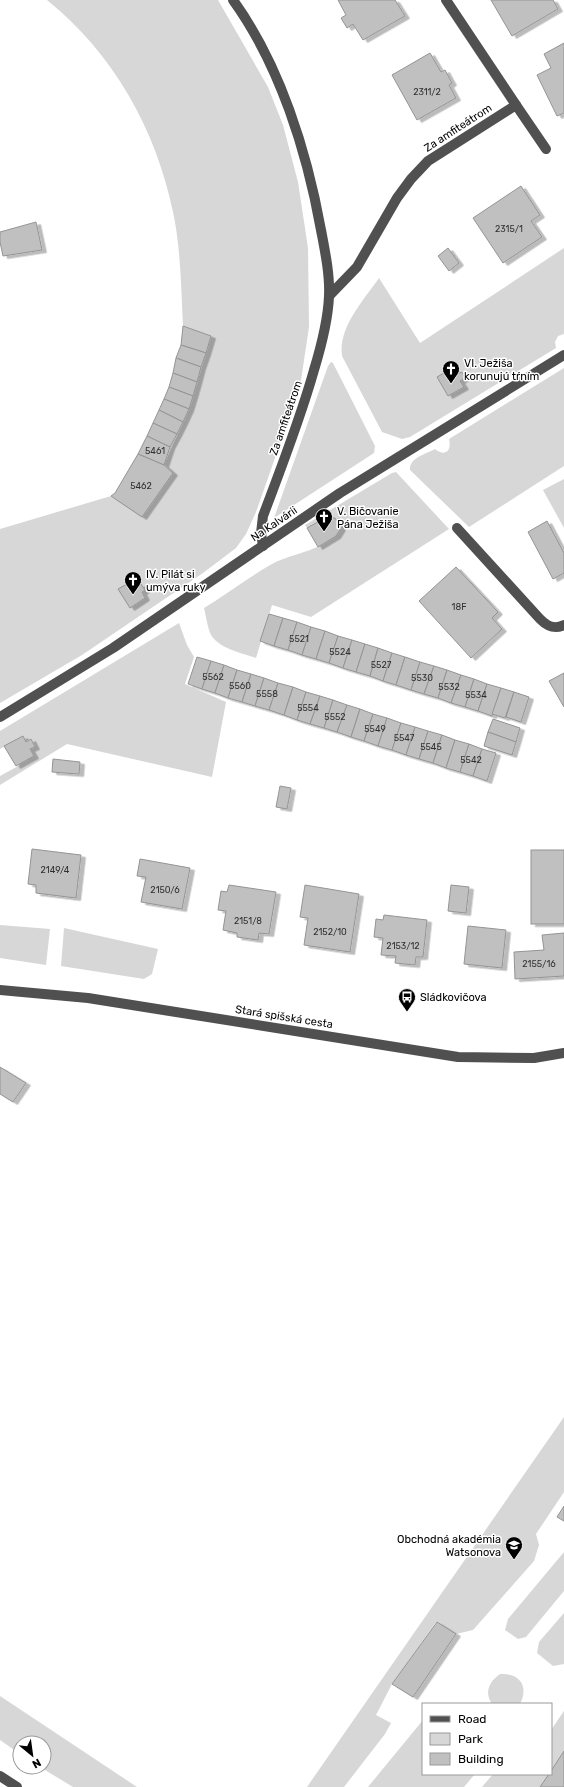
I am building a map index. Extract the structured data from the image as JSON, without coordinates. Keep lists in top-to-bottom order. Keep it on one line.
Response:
{"streets":{"street":["Za amfiteátrom","Na Kalvárii","Stará spišská cesta"]},"crossings":[["Za amfiteátrom","Na Kalvárii"]],"places":{"church":["VI. Ježiša korunujú tŕním","V. Bičovanie Pána Ježiša","IV. Pilát si umýva ruky"],"bus stop":["Sládkovičova"],"school or university":["Obchodná akadémia Watsonova"]},"house_numbers":["2311/2","2315/1","5461","5462","18F","5521","5524","5527","5562","5530","5560","5532","5558","5534","5554","5552","5549","5547","5545","5542","2149/4","2150/6","2151/8","2152/10","2153/12","2155/16"],"legend":["Road","Park","Building"],"north":"bottom right"}
